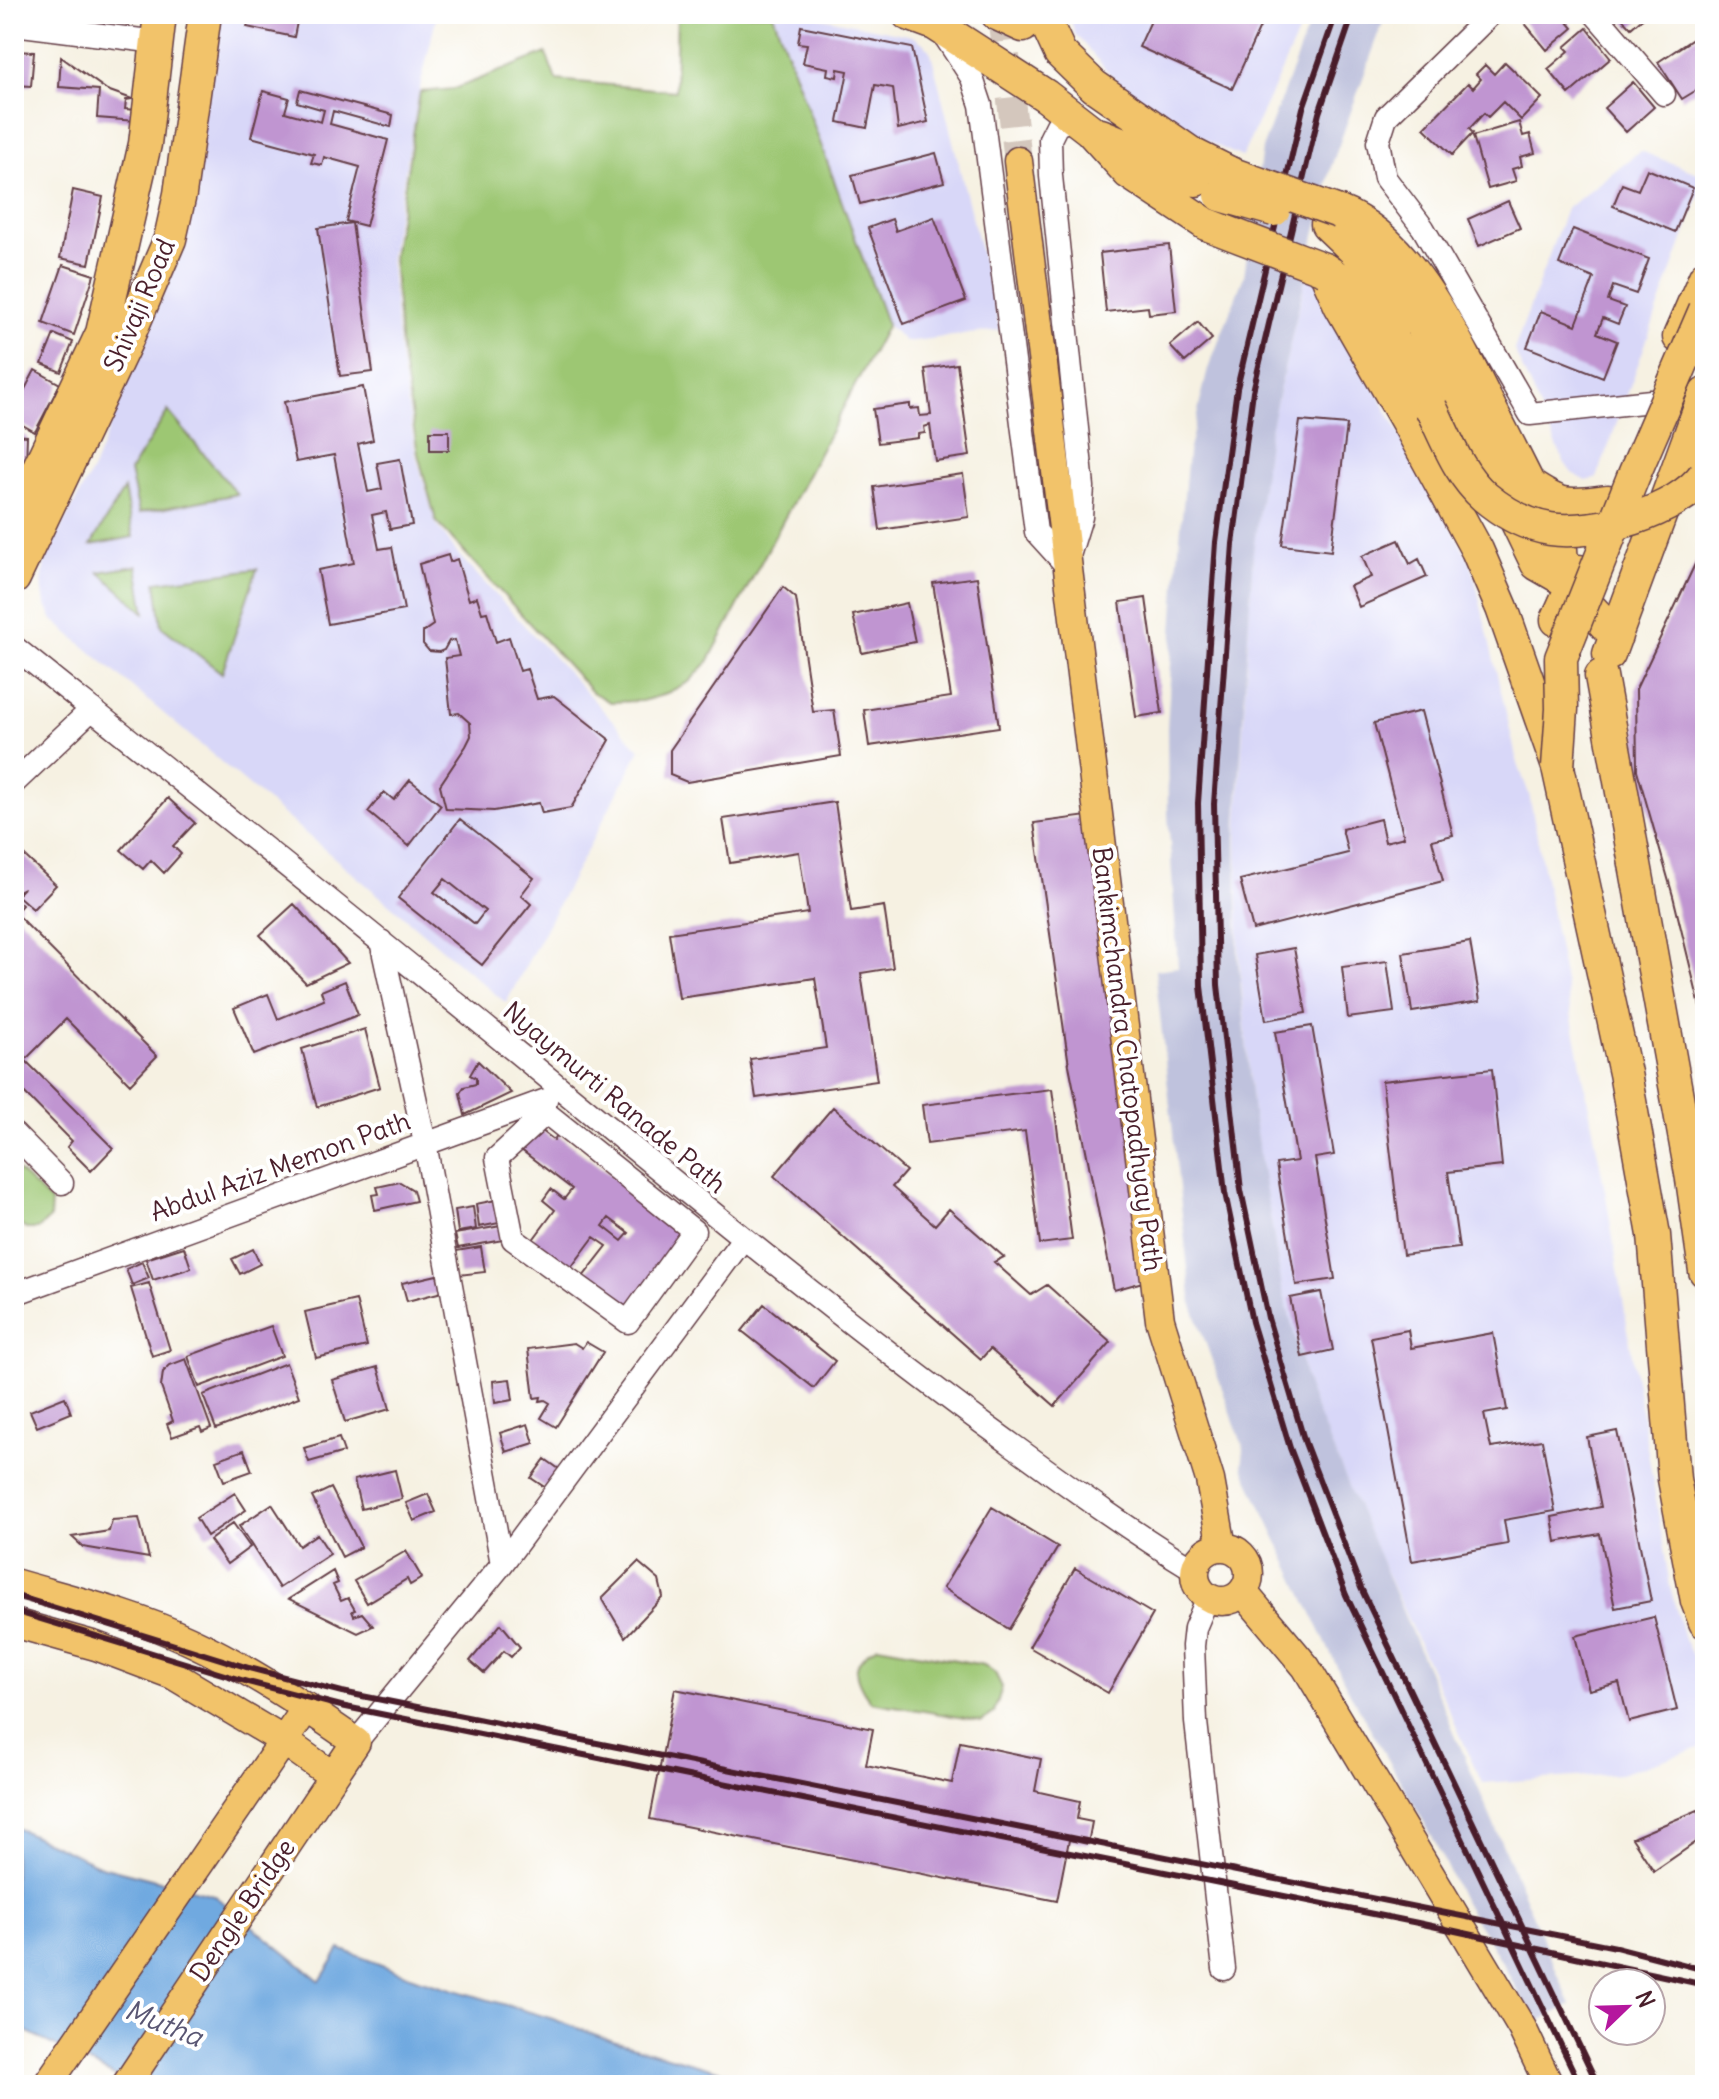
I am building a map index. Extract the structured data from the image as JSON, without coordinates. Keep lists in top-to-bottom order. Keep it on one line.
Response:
{"streets":{"highway":["Shivaji Road"],"main road":["Bankimchandra Chatopadhyay Path","Dengle Bridge"],"street":["Nyaymurti Ranade Path","Abdul Aziz Memon Path"]},"crossings":[["Bankimchandra Chatopadhyay Path","Nyaymurti Ranade Path"],["Nyaymurti Ranade Path","Abdul Aziz Memon Path"]],"water":["Mutha"],"north":"top right"}
